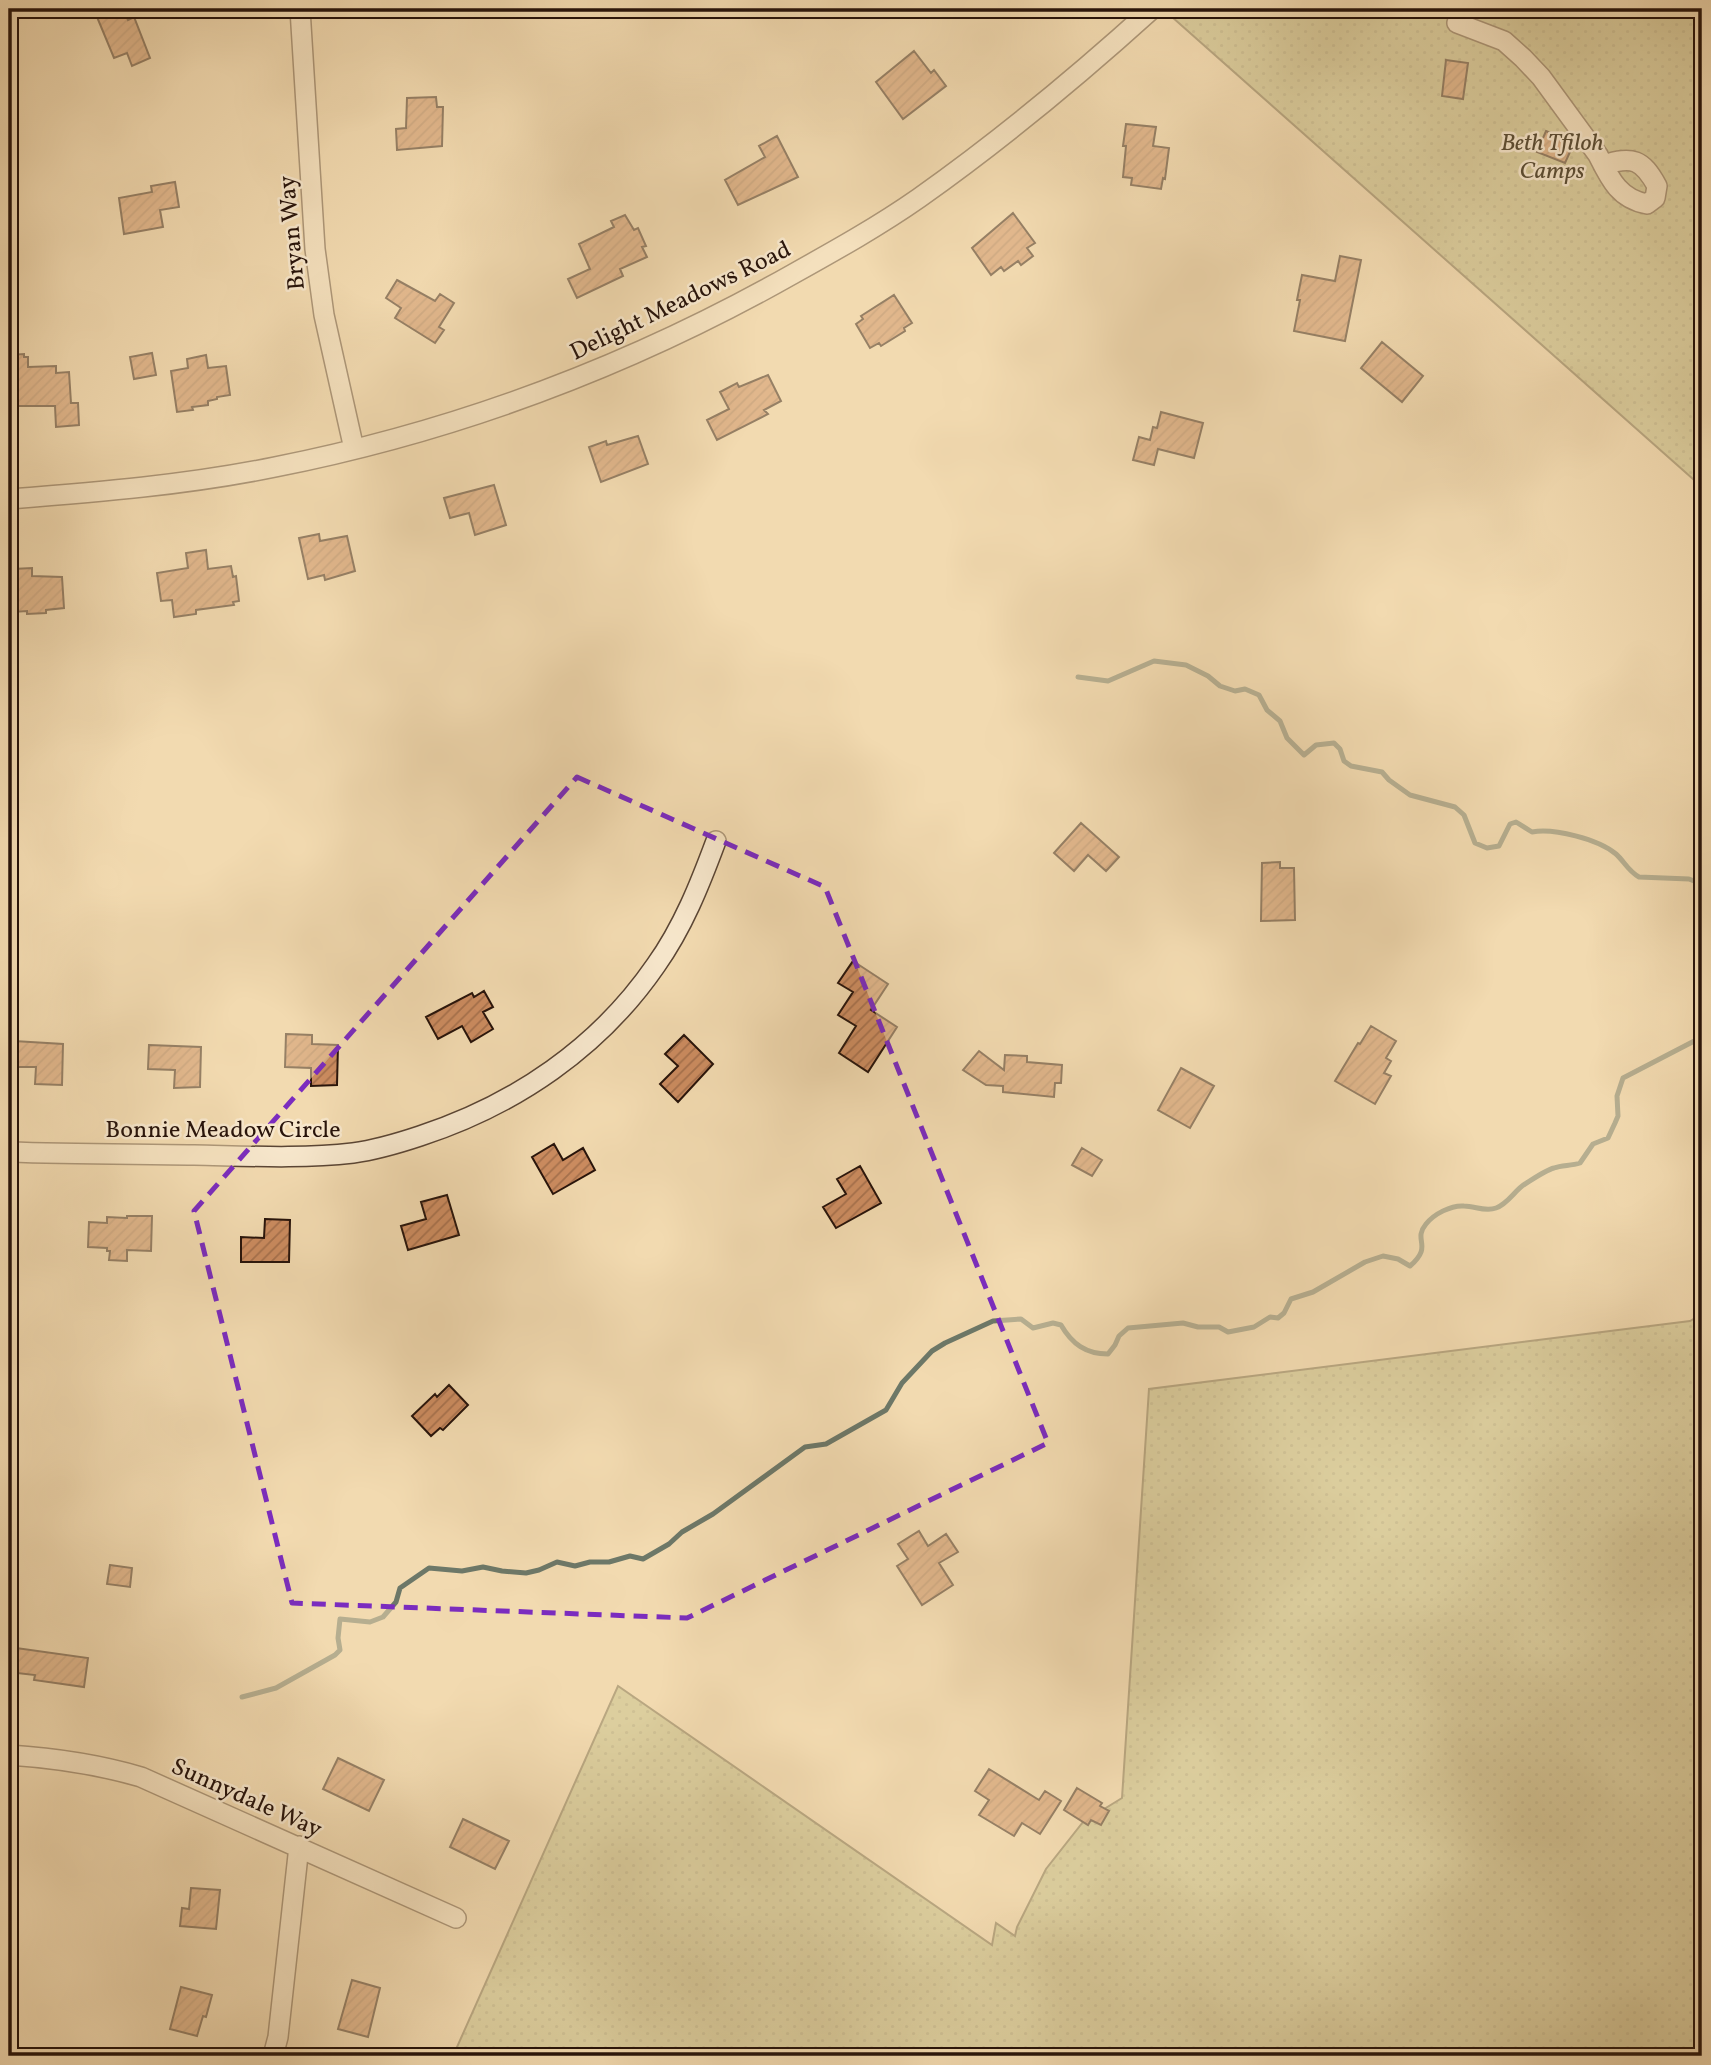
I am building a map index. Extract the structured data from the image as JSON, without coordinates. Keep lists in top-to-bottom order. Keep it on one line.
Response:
{"streets":{"street":["Bryan Way","Delight Meadows Road","Bonnie Meadow Circle","Sunnydale Way"]},"crossings":[["Bryan Way","Delight Meadows Road"]],"parks":["Beth Tfiloh Camps"]}
